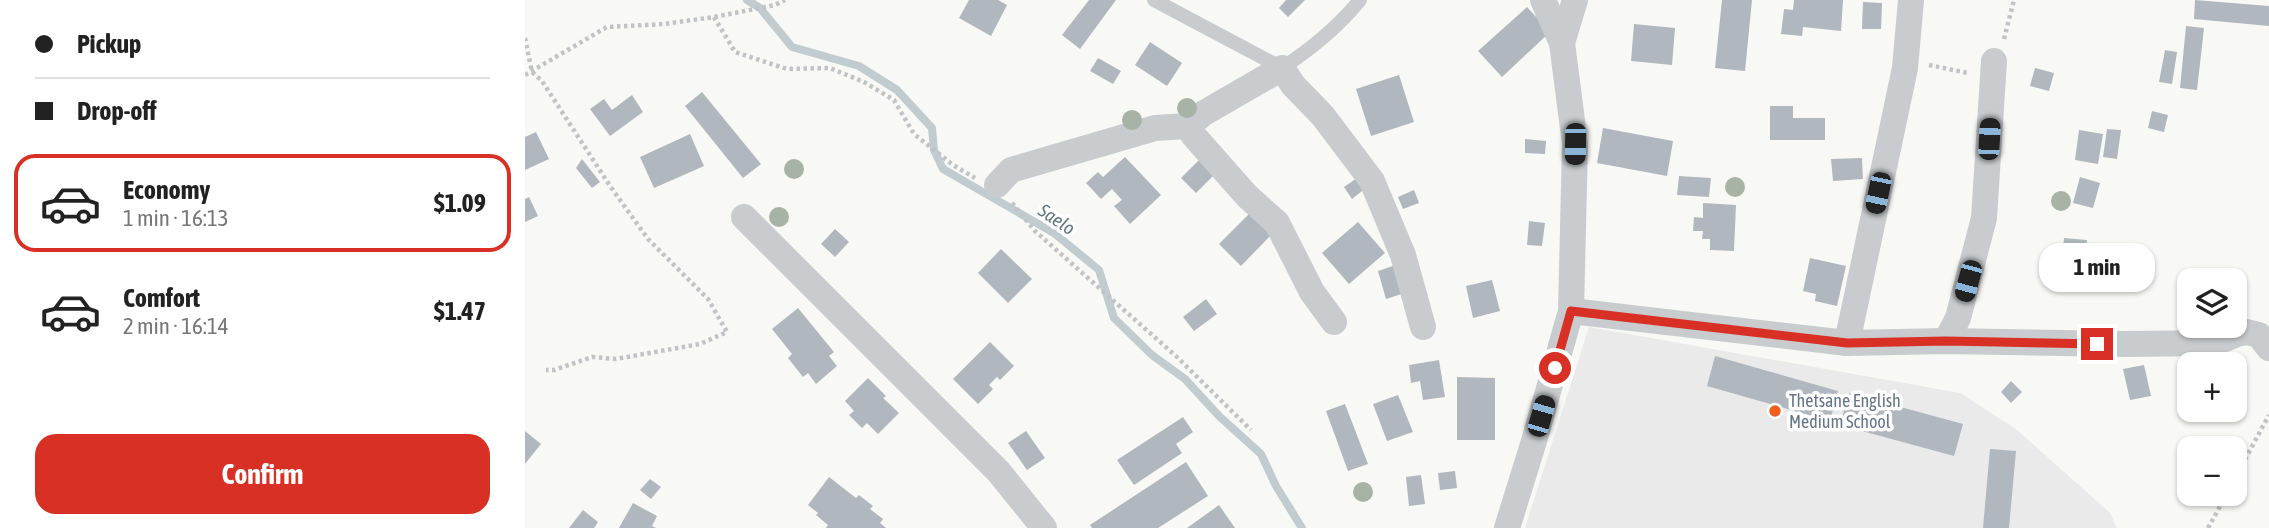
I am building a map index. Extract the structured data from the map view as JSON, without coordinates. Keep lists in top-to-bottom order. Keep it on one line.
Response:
{"water":["Saelo"],"places":["Thetsane English Medium School"],"page":{"banner":["Pickup","Drop-off"],"list":[{"name":"Economy","note":"1 min · 16:13","value":"$1.09"},{"name":"Comfort","note":"2 min · 16:14","value":"$1.47"}],"bubble":"1 min","map_buttons":["+","−"],"buttons":"Confirm"}}
